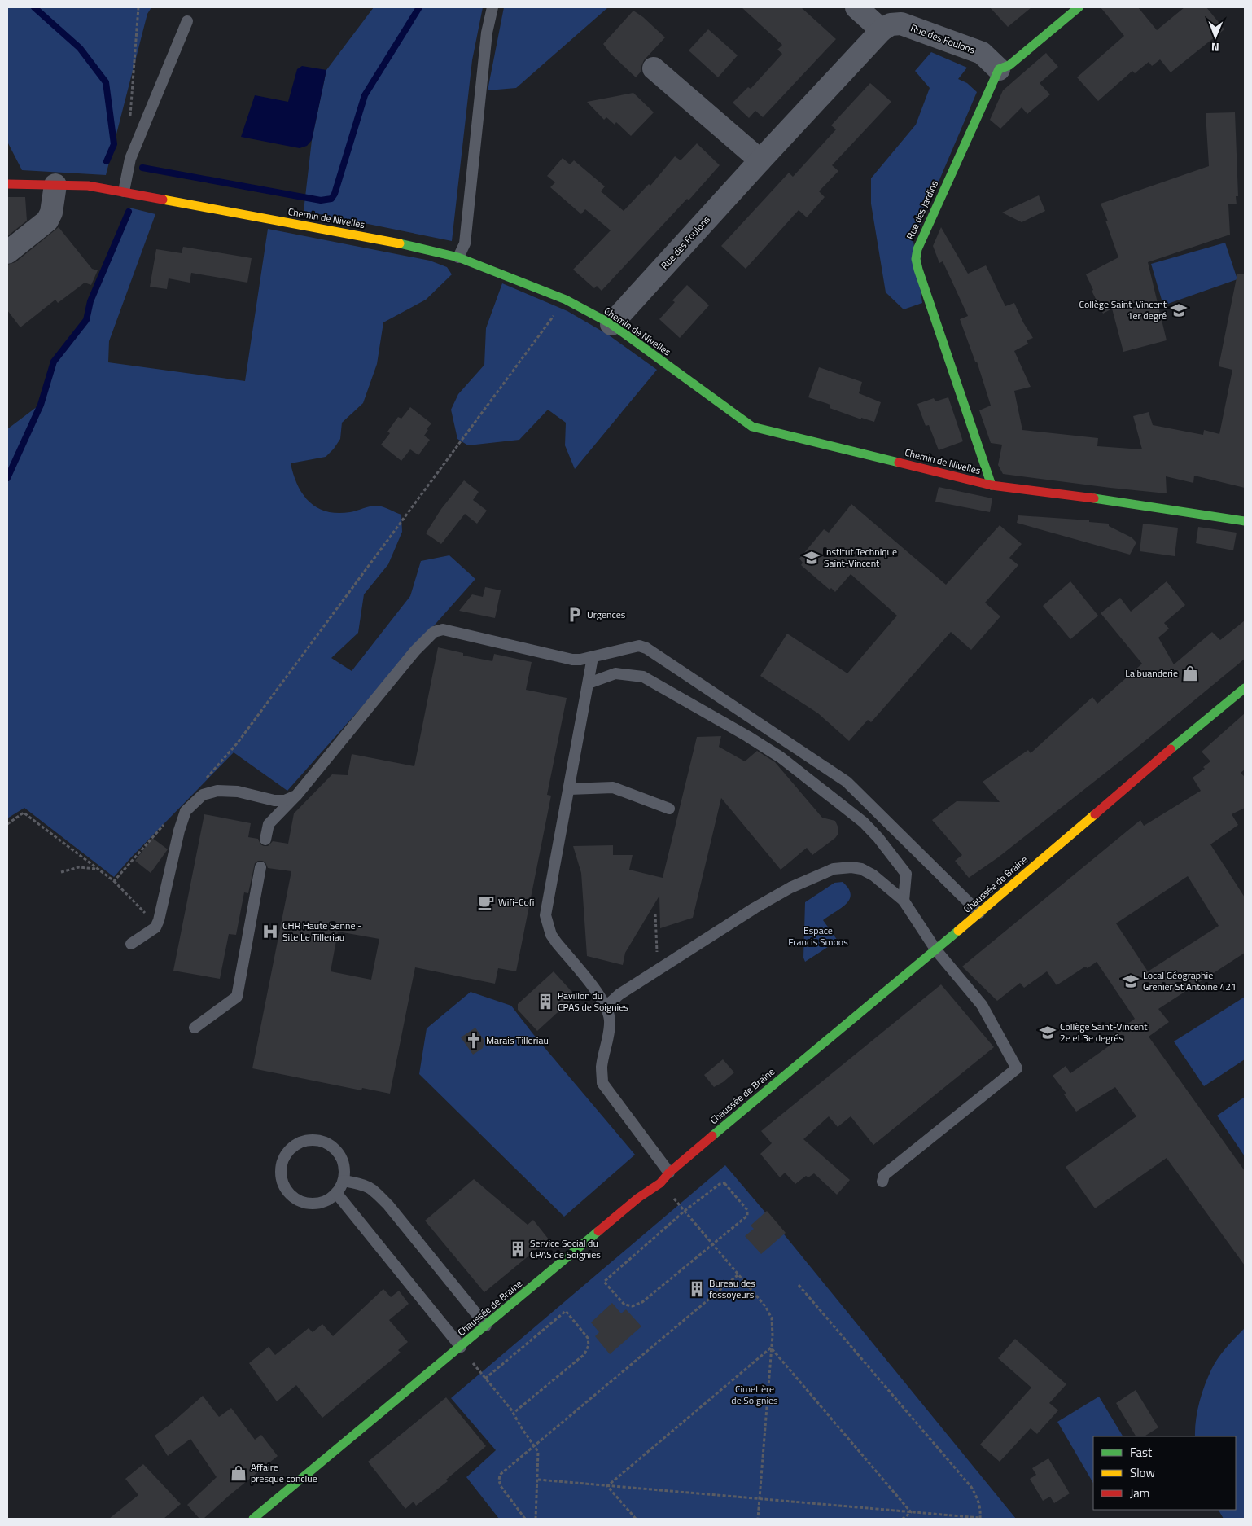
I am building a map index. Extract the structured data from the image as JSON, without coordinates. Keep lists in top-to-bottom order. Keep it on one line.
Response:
{"streets":{"street":["Rue des Foulons","Rue des Jardins","Chemin de Nivelles","Chaussée de Braine"]},"crossings":[["Rue des Foulons","Rue des Jardins"],["Rue des Foulons","Chemin de Nivelles"],["Rue des Jardins","Chemin de Nivelles"]],"parks":["Espace Francis Smoos","Cimetière de Soignies"],"places":{"school or university":["Collège Saint-Vincent 1er degré","Institut Technique Saint-Vincent","Local Géographie Grenier St Antoine 421","Collège Saint-Vincent 2e et 3e degrés"],"parking":["Urgences"],"shop":["La buanderie","Affaire presque conclue"],"cafe":["Wifi-Cofi"],"hospital":["CHR Haute Senne - Site Le Tilleriau"],"building":["Pavillon du CPAS de Soignies","Service Social du CPAS de Soignies","Bureau des fossoyeurs"],"church":["Marais Tilleriau"]},"legend":["Fast","Slow","Jam"],"north":"bottom"}
